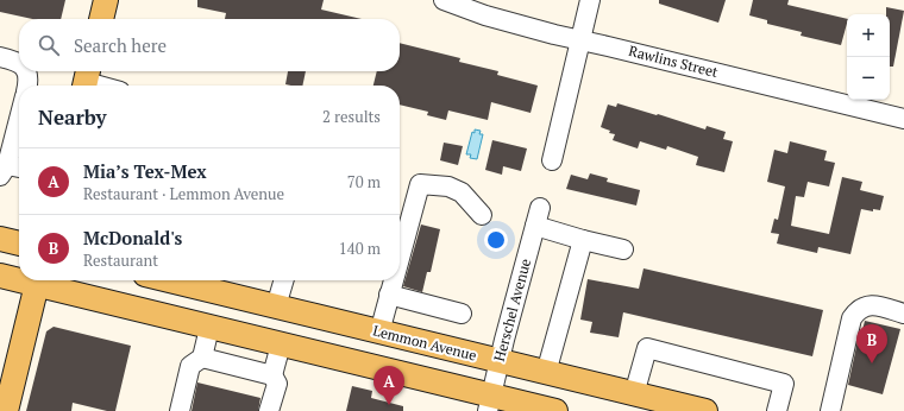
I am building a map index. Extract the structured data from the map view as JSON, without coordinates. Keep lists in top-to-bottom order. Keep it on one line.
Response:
{"streets":{"main road":["Lemmon Avenue"],"street":["Rawlins Street","Herschel Avenue"]},"crossings":[["Herschel Avenue","Lemmon Avenue"]],"page":{"map_buttons":["+","−"],"search":"Search here","heading":["Nearby","2 results"],"list":[{"mark":"A","name":"Mia’s Tex-Mex","note":"Restaurant · Lemmon Avenue","value":"70 m"},{"mark":"B","name":"McDonald's","note":"Restaurant","value":"140 m"}],"pins":["B","A"]}}
